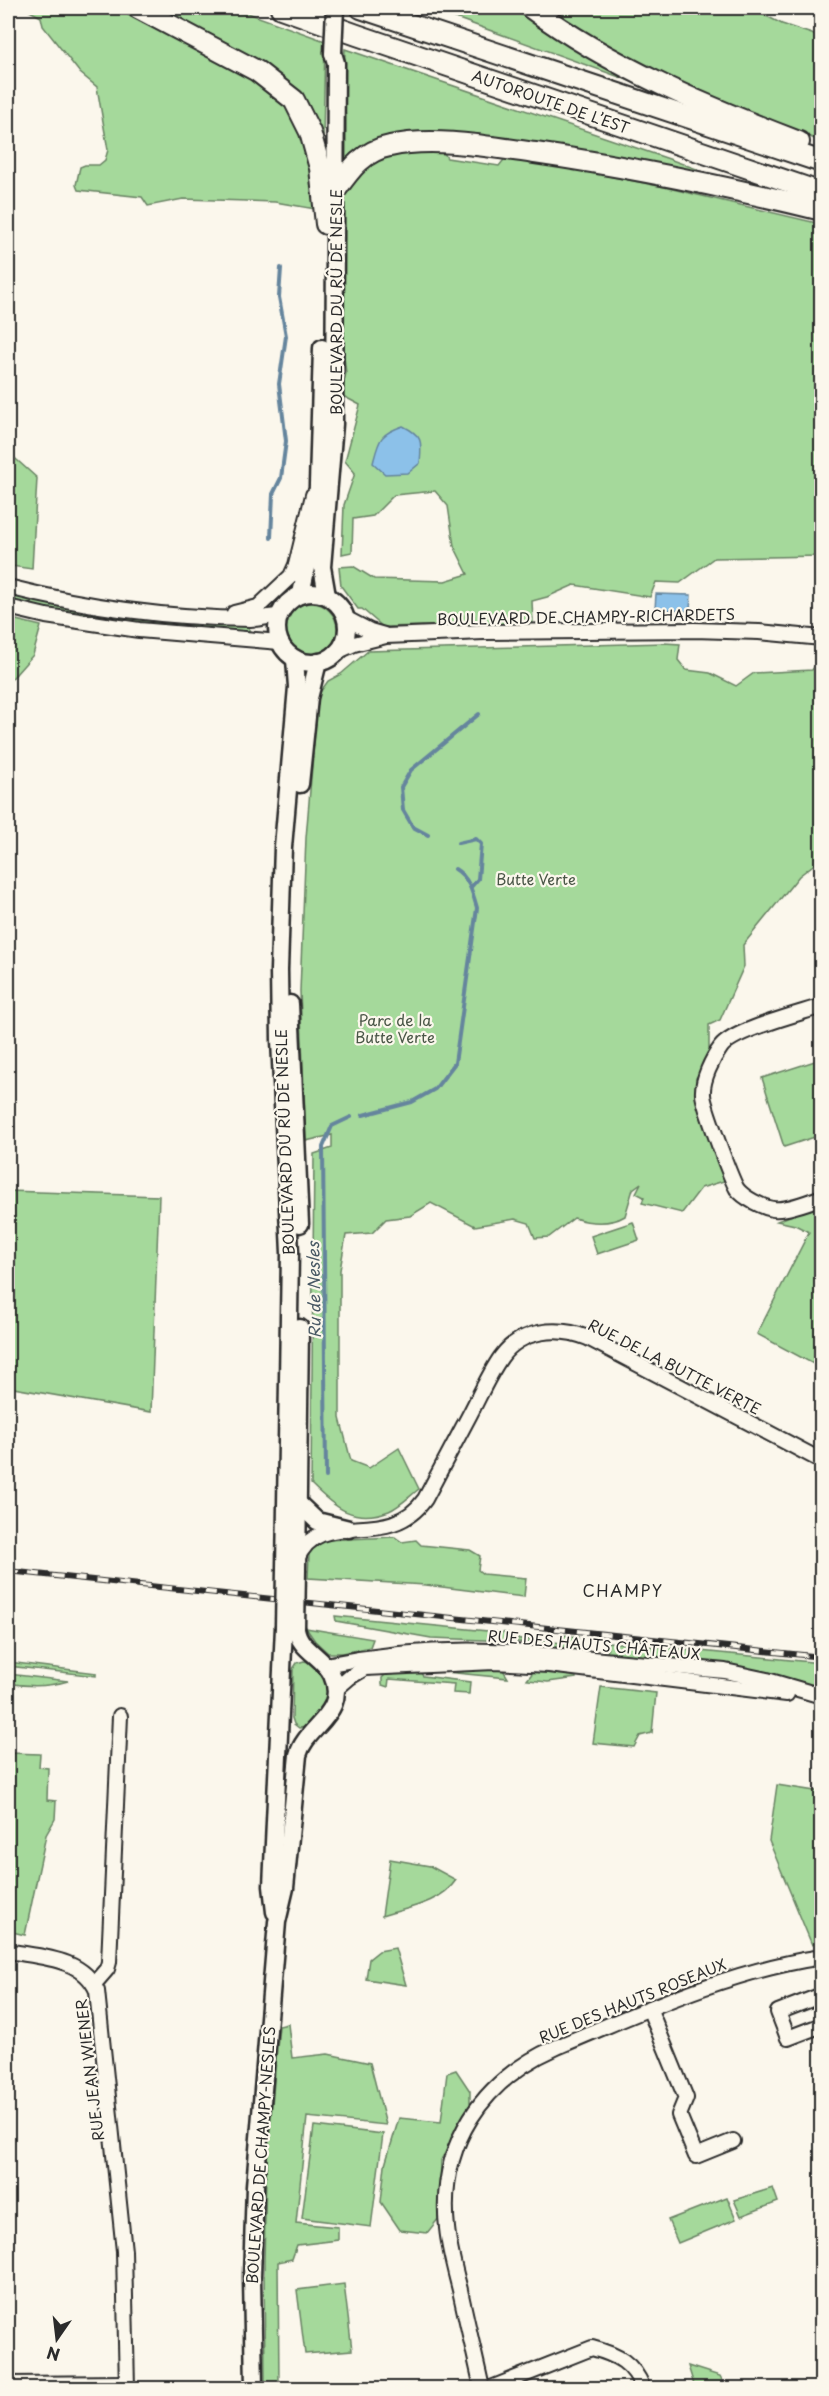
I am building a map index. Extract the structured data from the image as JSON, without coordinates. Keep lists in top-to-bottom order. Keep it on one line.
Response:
{"streets":{"highway":["AUTOROUTE DE L’EST"],"main road":["BOULEVARD DU RÛ DE NESLE","BOULEVARD DE CHAMPY-NESLES"],"street":["BOULEVARD DE CHAMPY-RICHARDETS","RUE DE LA BUTTE VERTE","RUE DES HAUTS CHÂTEAUX","RUE DES HAUTS ROSEAUX","RUE JEAN WIENER"]},"crossings":[["BOULEVARD DU RÛ DE NESLE","BOULEVARD DE CHAMPY-RICHARDETS"],["BOULEVARD DU RÛ DE NESLE","RUE DE LA BUTTE VERTE"]],"districts":["CHAMPY"],"water":["Ru de Nesles"],"parks":["Butte Verte","Parc de la Butte Verte"],"north":"bottom"}
